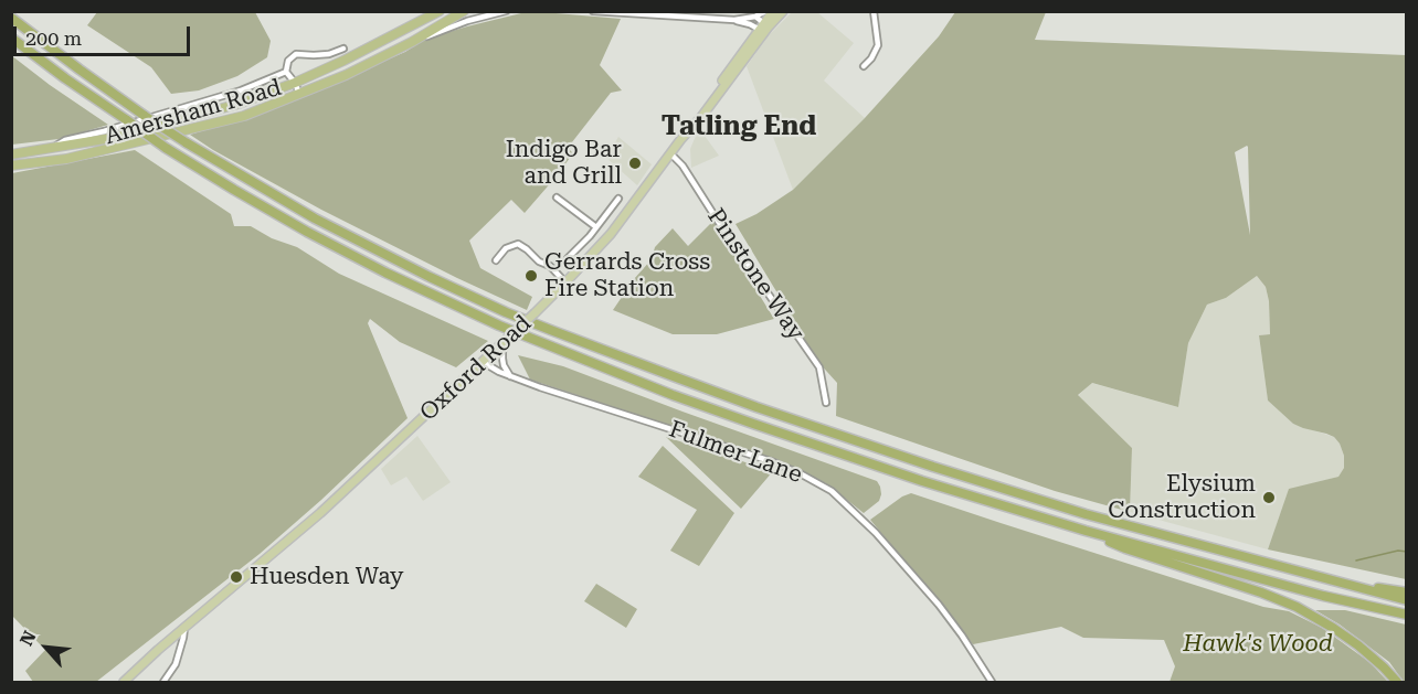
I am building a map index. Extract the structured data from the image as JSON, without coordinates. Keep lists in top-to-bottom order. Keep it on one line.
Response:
{"streets":{"highway":["Amersham Road"],"main road":["Oxford Road"],"street":["Pinstone Way","Fulmer Lane"]},"crossings":[["Pinstone Way","Oxford Road"],["Oxford Road","Fulmer Lane"]],"districts":["Tatling End"],"parks":["Hawk's Wood"],"places":["Indigo Bar and Grill","Gerrards Cross Fire Station","Elysium Construction","Huesden Way"],"scale_bar":"200 m","north":"top left"}
